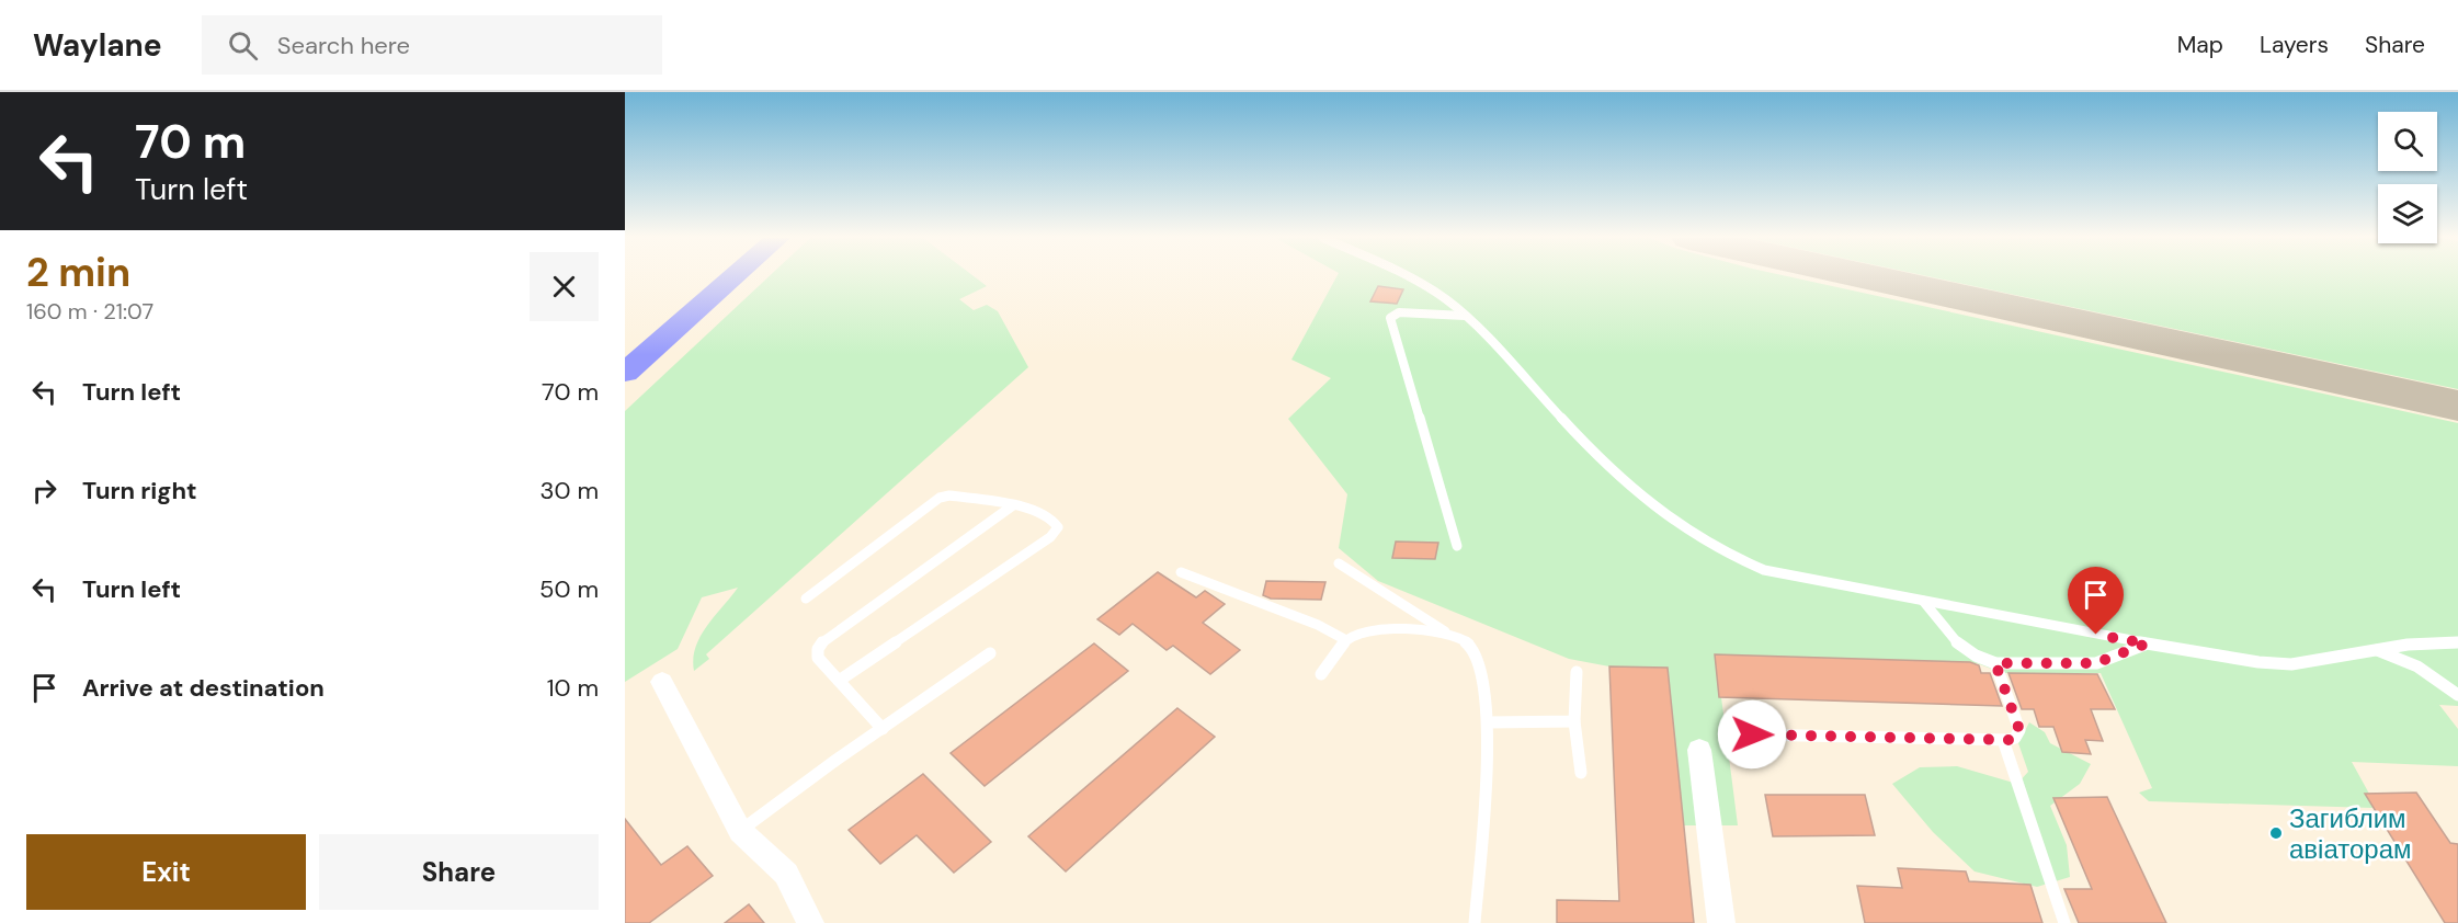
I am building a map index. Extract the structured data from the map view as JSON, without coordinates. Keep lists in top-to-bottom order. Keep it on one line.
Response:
{"places":["Загиблим авіаторам"],"page":{"header":"Waylane","search":"Search here","nav":["Map","Layers","Share"],"turn":["70 m","Turn left"],"heading":["2 min","160 m · 21:07"],"list":[{"name":"Turn left","value":"70 m"},{"name":"Turn right","value":"30 m"},{"name":"Turn left","value":"50 m"},{"name":"Arrive at destination","value":"10 m"}],"buttons":["Exit","Share"]}}
